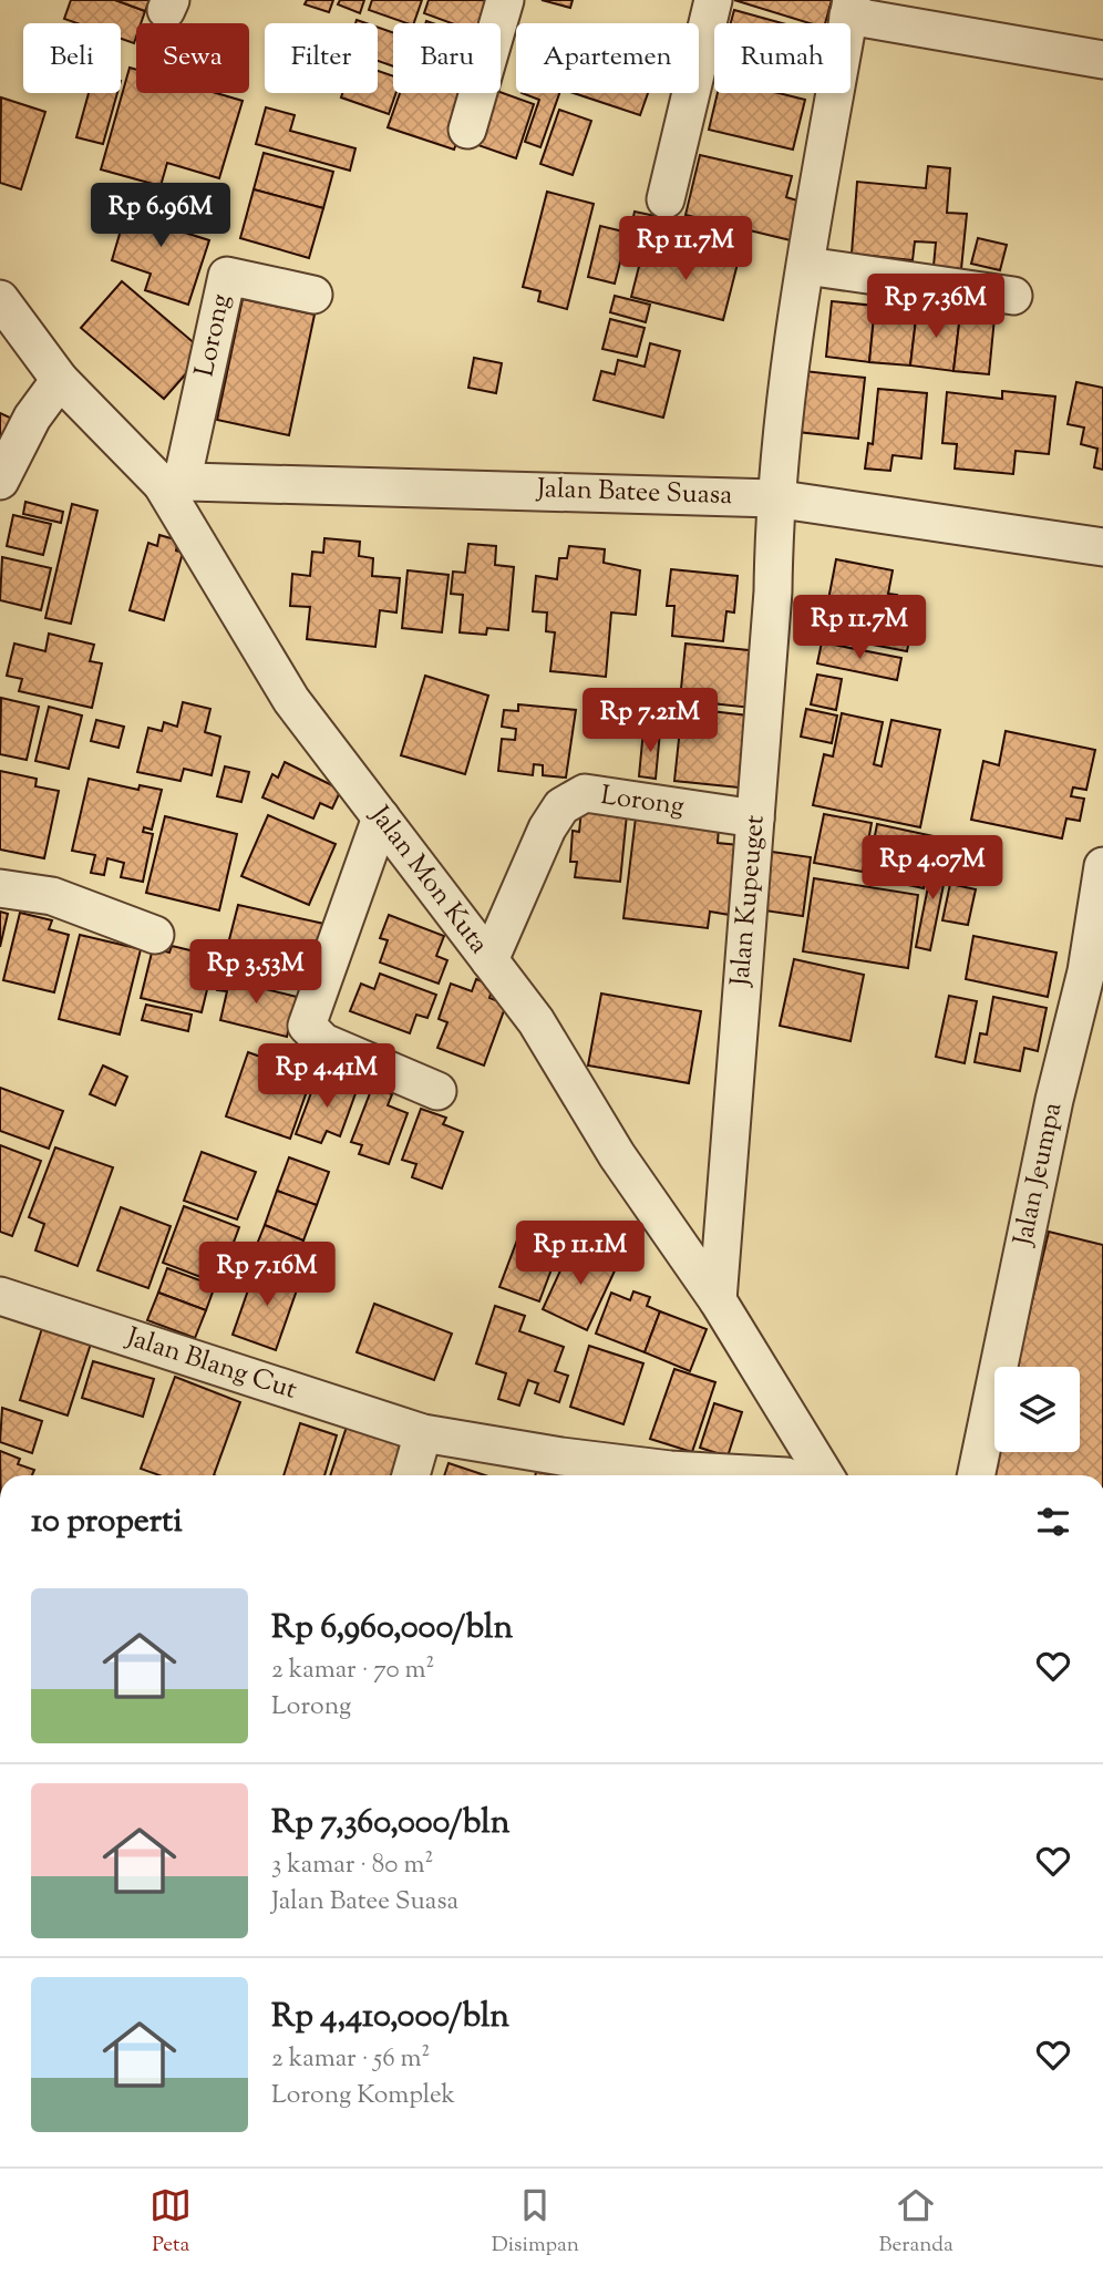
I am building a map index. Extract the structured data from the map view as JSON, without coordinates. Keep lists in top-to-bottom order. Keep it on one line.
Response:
{"streets":{"street":["Lorong","Jalan Batee Suasa","Jalan Mon Kuta","Jalan Kupeuget","Jalan Jeumpa","Jalan Blang Cut"]},"crossings":[["Lorong","Jalan Batee Suasa"],["Lorong","Jalan Mon Kuta"],["Lorong","Jalan Kupeuget"],["Jalan Batee Suasa","Jalan Mon Kuta"],["Jalan Batee Suasa","Jalan Kupeuget"],["Jalan Mon Kuta","Jalan Kupeuget"],["Jalan Mon Kuta","Jalan Blang Cut"]],"page":{"chip":["Beli","Sewa","Filter","Baru","Apartemen","Rumah"],"price":["Rp 6.96M","Rp 11.7M","Rp 7.36M","Rp 11.7M","Rp 7.21M","Rp 4.07M","Rp 3.53M","Rp 4.41M","Rp 11.1M","Rp 7.16M"],"heading":"10 properti","list":[{"name":"Rp 6,960,000/bln","note":"2 kamar · 70 m² · Lorong"},{"name":"Rp 7,360,000/bln","note":"3 kamar · 80 m² · Jalan Batee Suasa"},{"name":"Rp 4,410,000/bln","note":"2 kamar · 56 m² · Lorong Komplek"}],"tabs":["Peta","Disimpan","Beranda"]}}
